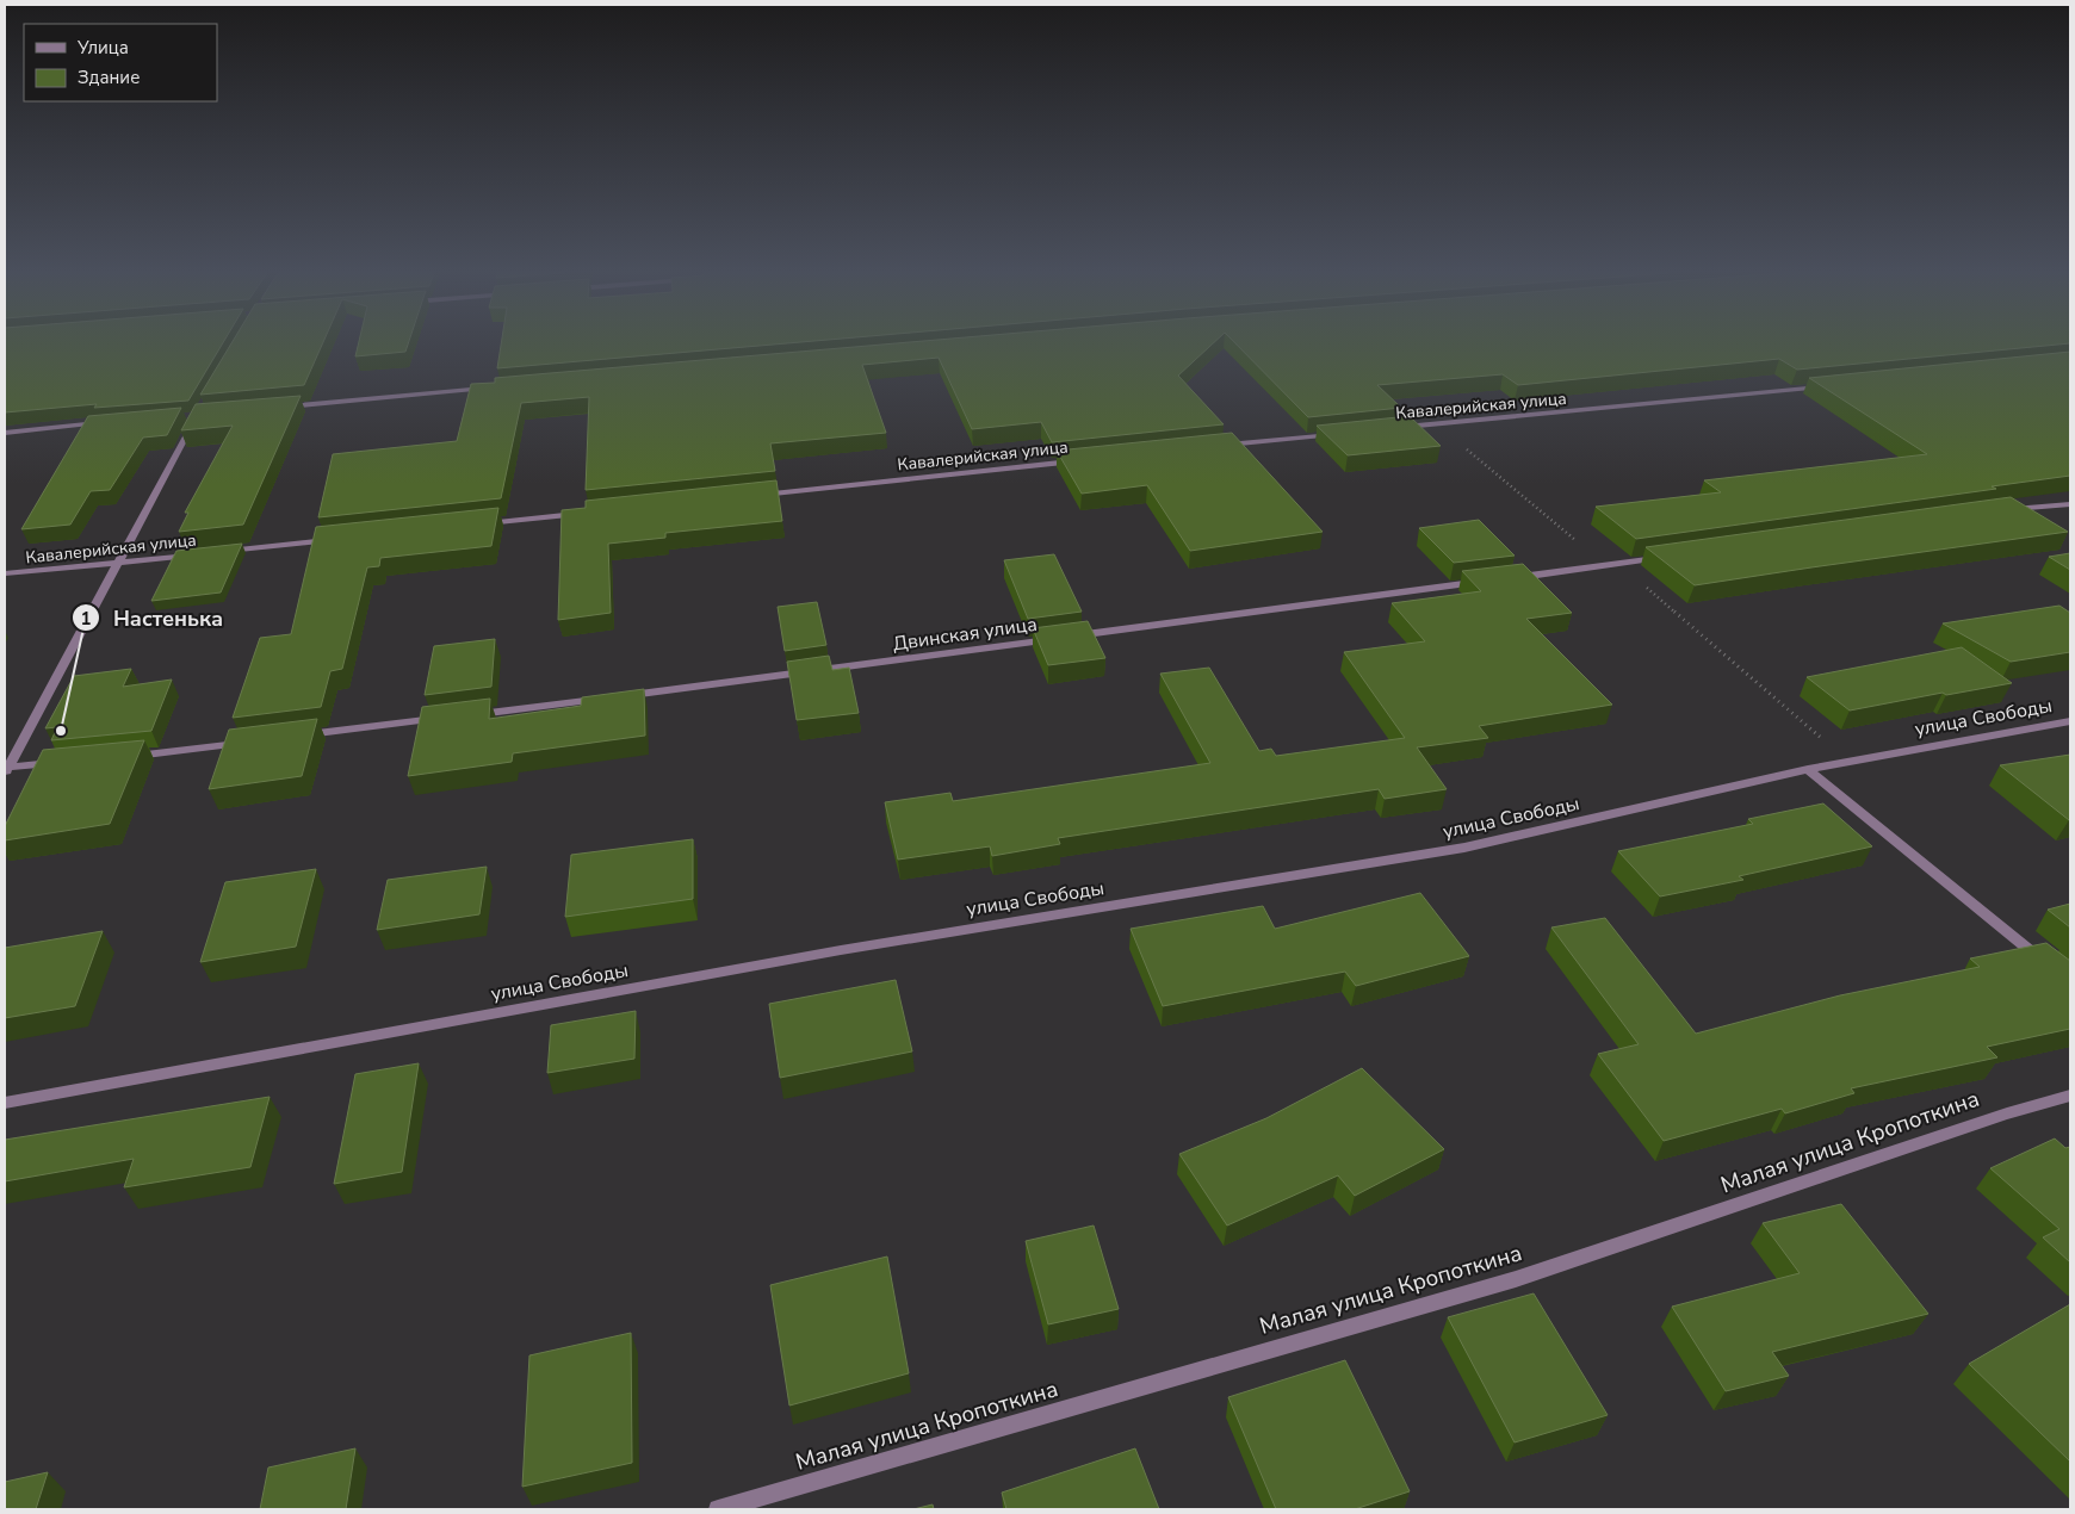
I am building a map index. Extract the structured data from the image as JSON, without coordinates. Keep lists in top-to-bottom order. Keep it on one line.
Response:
{"streets":{"street":["Кавалерийская улица","Двинская улица","улица Свободы","Малая улица Кропоткина"]},"places":["Настенька"],"legend":["Улица","Здание"]}
